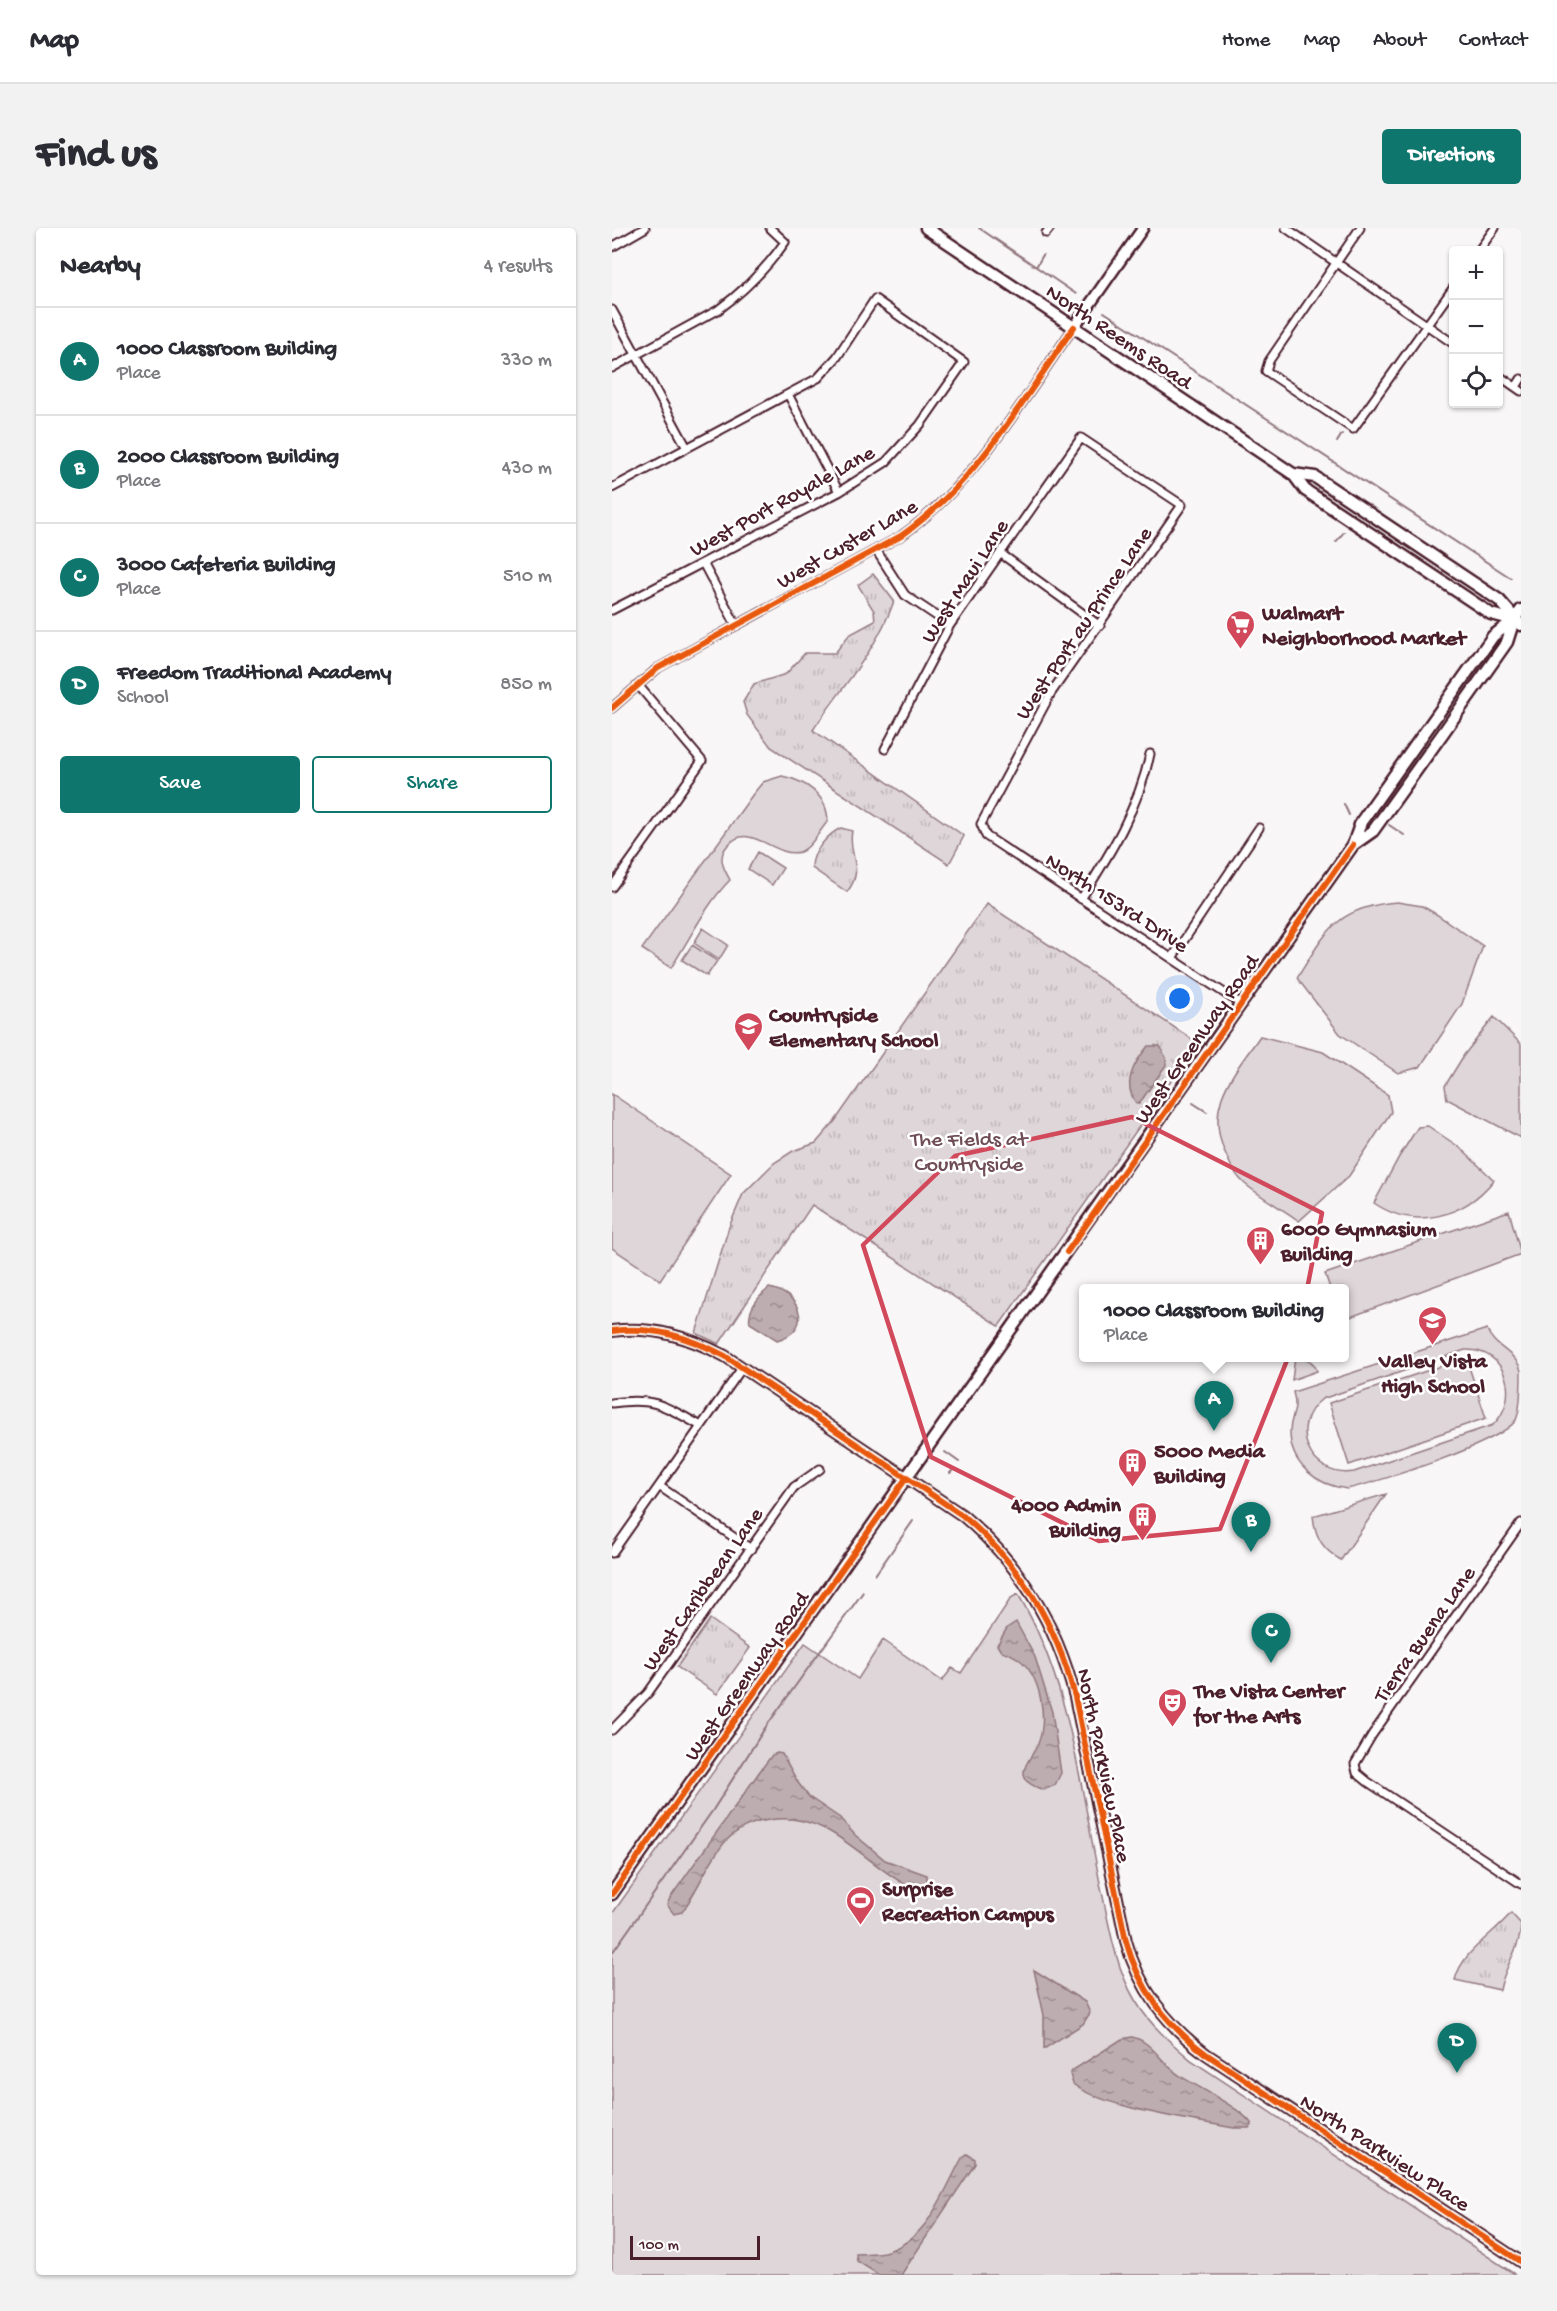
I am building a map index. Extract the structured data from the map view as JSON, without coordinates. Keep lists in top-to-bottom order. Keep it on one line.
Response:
{"streets":{"main road":["North Reems Road","West Greenway Road"],"street":["West Port Royale Lane","West Custer Lane","West Maui Lane","West Port au Prince Lane","North 153rd Drive","West Caribbean Lane","Tierra Buena Lane","North Parkview Place"]},"crossings":[["North Reems Road","West Custer Lane"],["North Reems Road","West Greenway Road"],["West Maui Lane","West Port au Prince Lane"],["West Port au Prince Lane","North 153rd Drive"],["North 153rd Drive","West Greenway Road"],["West Greenway Road","North Parkview Place"]],"parks":["The Fields at Countryside"],"places":{"supermarket":["Walmart Neighborhood Market"],"school or university":["Countryside Elementary School","Valley Vista High School"],"building":["6000 Gymnasium Building","5000 Media Building","4000 Admin Building"],"theatre":["The Vista Center for the Arts"],"sports":["Surprise Recreation Campus"]},"scale_bar":"100 m","page":{"header":"Map","nav":["Home","Map","About","Contact"],"buttons":["Directions",["Save","Share"]],"title":"Find us","heading":["Nearby","4 results"],"map_buttons":["+","−"],"list":[{"mark":"A","name":"1000 Classroom Building","note":"Place","value":"330 m"},{"mark":"B","name":"2000 Classroom Building","note":"Place","value":"430 m"},{"mark":"C","name":"3000 Cafeteria Building","note":"Place","value":"510 m"},{"mark":"D","name":"Freedom Traditional Academy","note":"School","value":"850 m"}],"popup":["1000 Classroom Building","Place"],"pins":["A","B","C","D"],"scale":"100 m"}}
